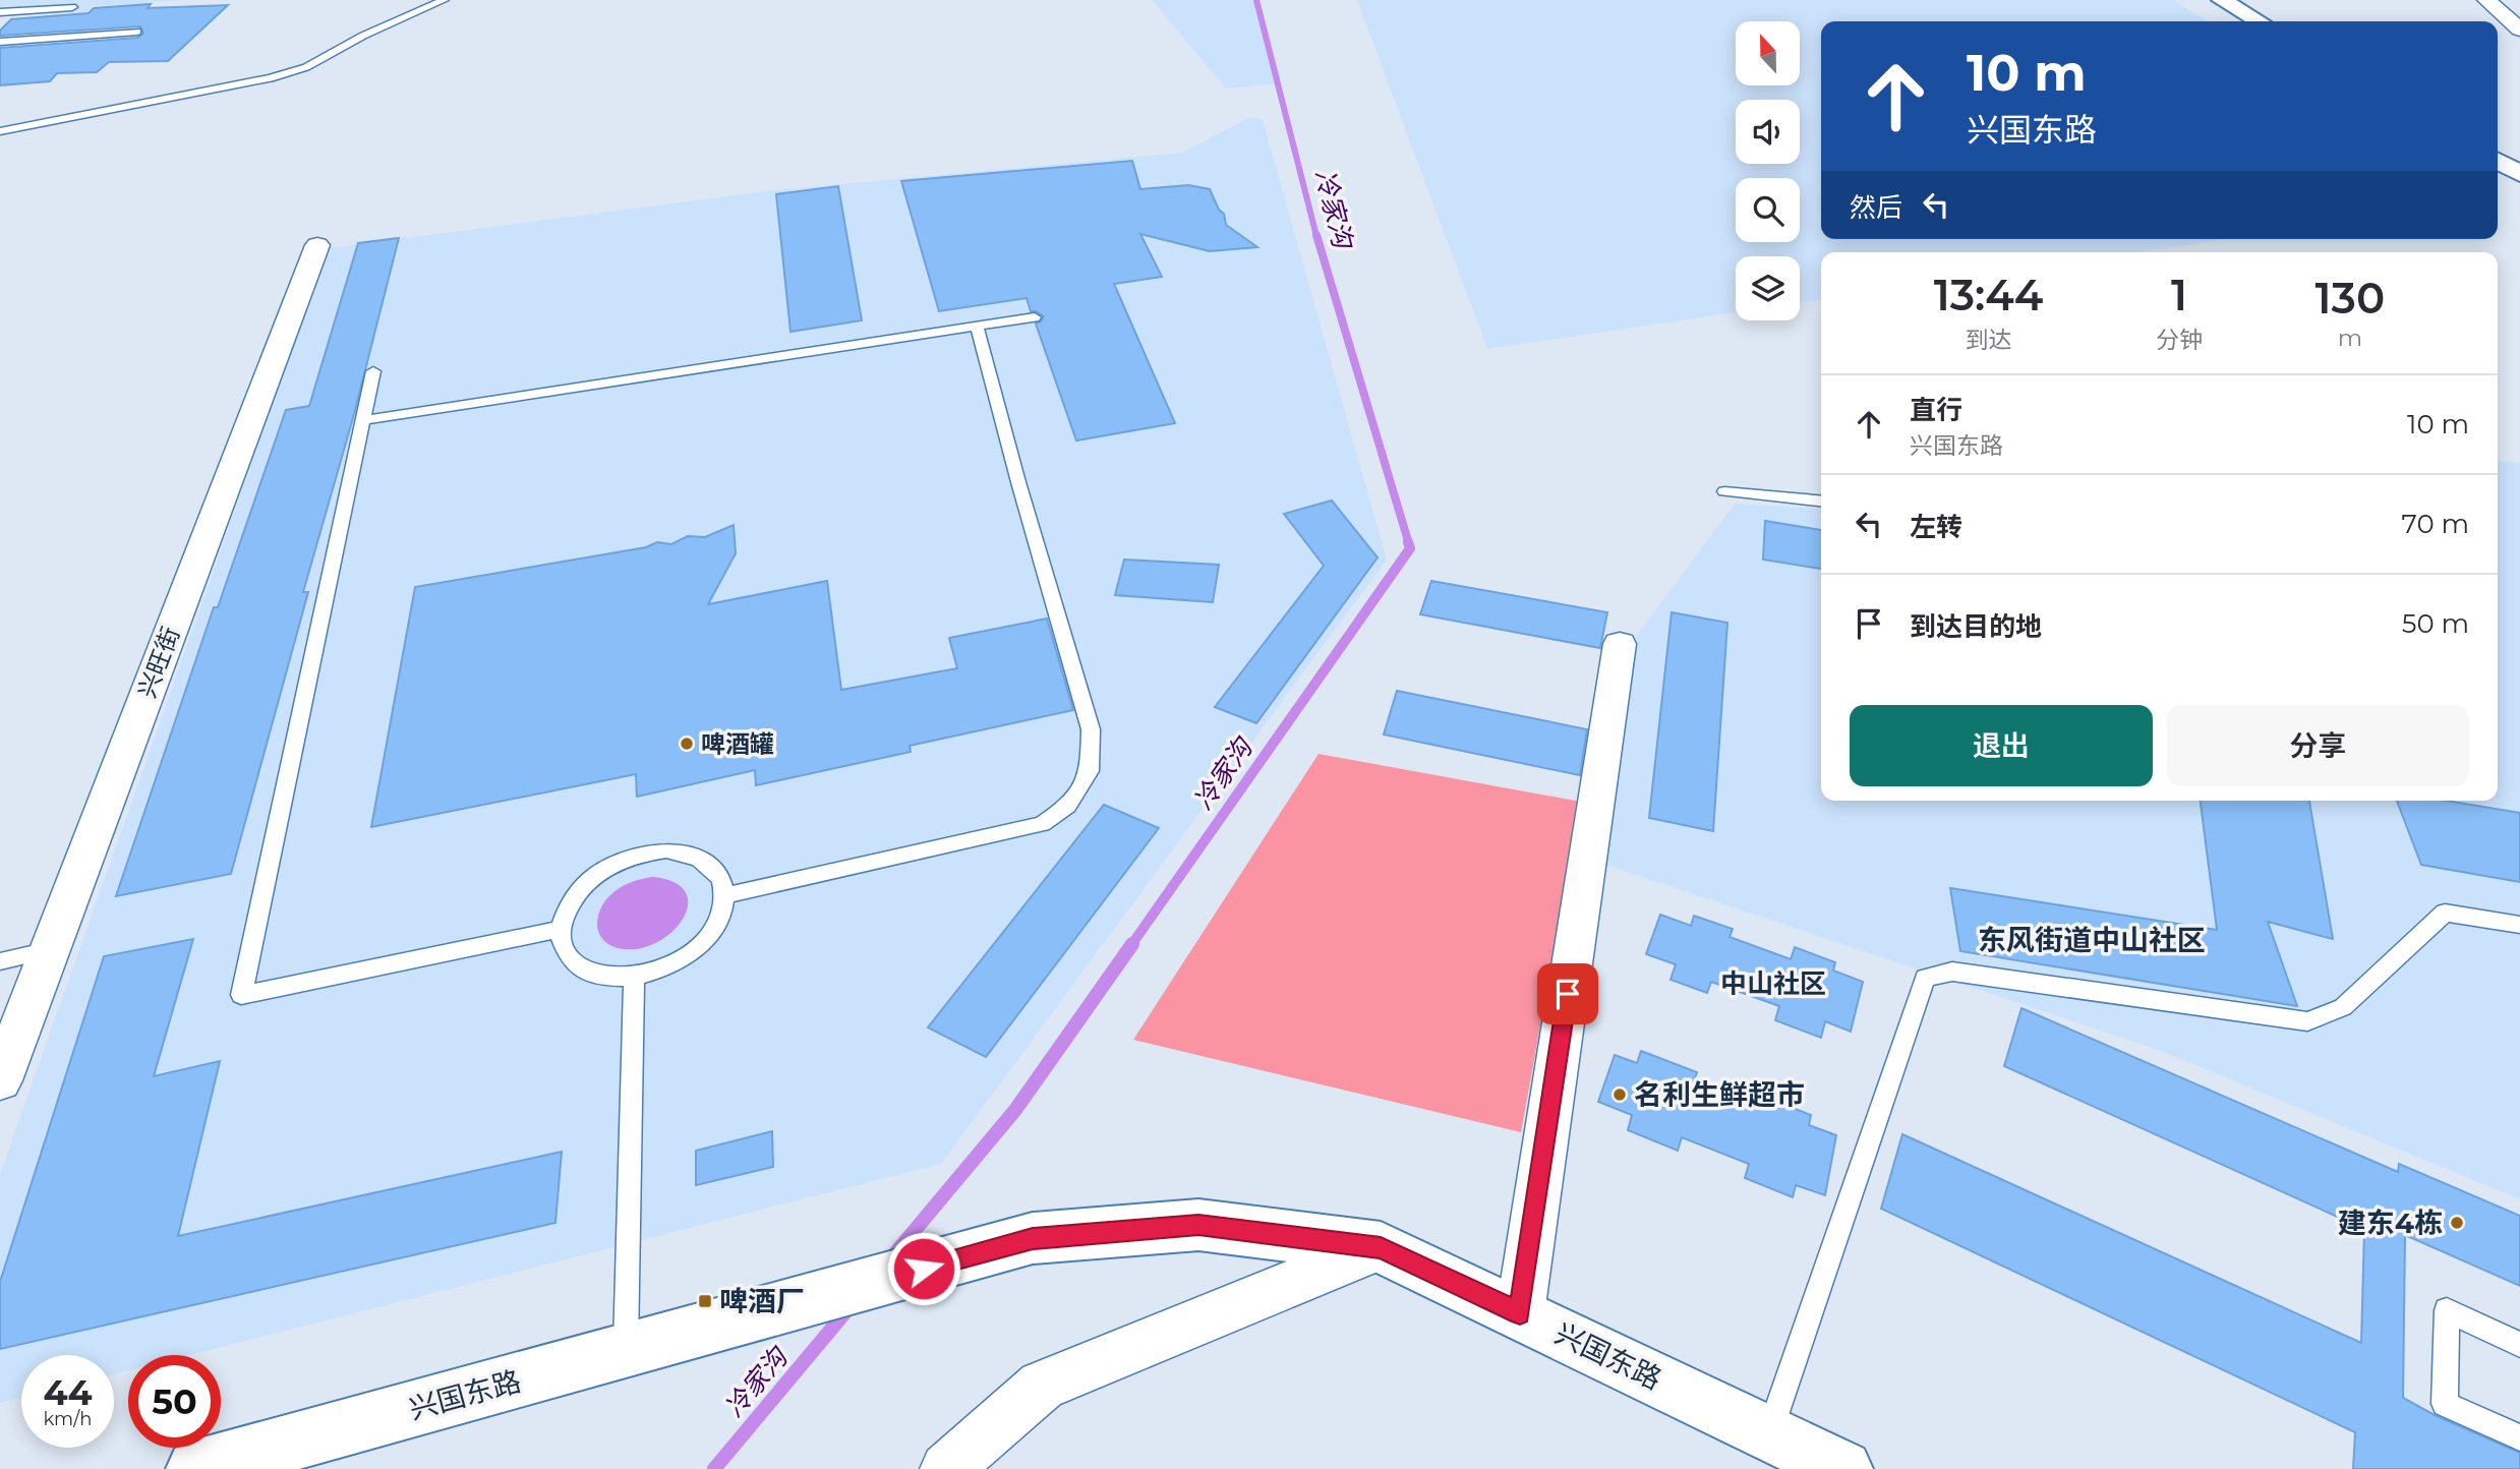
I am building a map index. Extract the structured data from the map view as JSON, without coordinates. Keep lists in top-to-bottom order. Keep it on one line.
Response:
{"streets":{"street":["兴旺街","兴国东路"]},"districts":["东风街道中山社区","中山社区"],"water":["冷家沟"],"places":{"other":["啤酒罐","名利生鲜超市","建东4栋"],"transit":["啤酒厂"]},"north":"top","page":{"turn":["10 m","兴国东路"],"then":"然后","eta":["13:44","到达","1","分钟","130","m"],"list":[{"name":"直行","note":"兴国东路","value":"10 m"},{"name":"左转","value":"70 m"},{"name":"到达目的地","value":"50 m"}],"buttons":["退出","分享"],"speed":"44 km/h","limit":"50"}}
